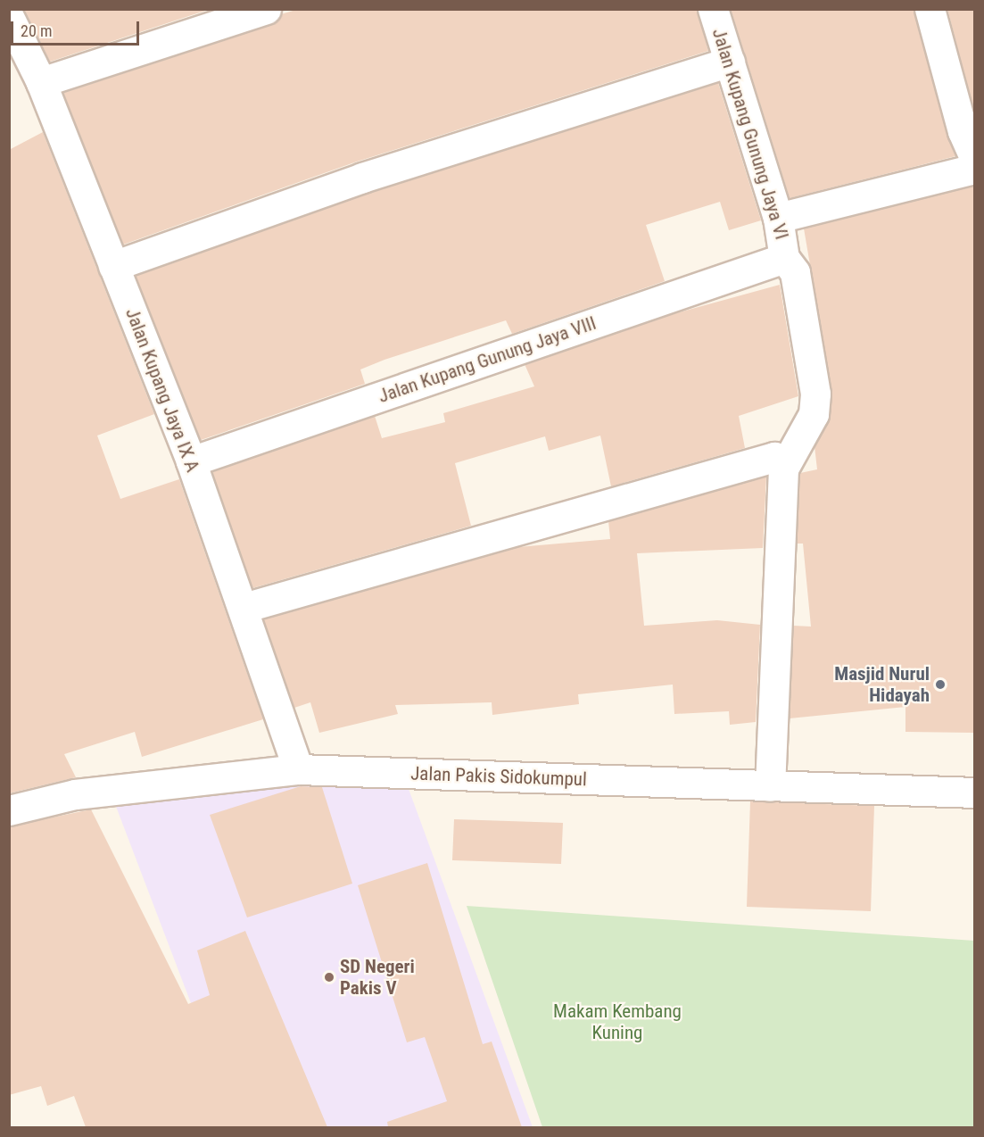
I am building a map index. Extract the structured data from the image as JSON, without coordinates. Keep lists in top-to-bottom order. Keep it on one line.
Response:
{"streets":{"street":["Jalan Kupang Gunung Jaya VI","Jalan Kupang Gunung Jaya VIII","Jalan Kupang Jaya IX A","Jalan Pakis Sidokumpul"]},"crossings":[["Jalan Kupang Gunung Jaya VI","Jalan Kupang Gunung Jaya VIII"],["Jalan Kupang Gunung Jaya VIII","Jalan Kupang Jaya IX A"],["Jalan Kupang Jaya IX A","Jalan Pakis Sidokumpul"]],"parks":["Makam Kembang Kuning"],"places":["Masjid Nurul Hidayah","SD Negeri Pakis V"],"scale_bar":"20 m"}
